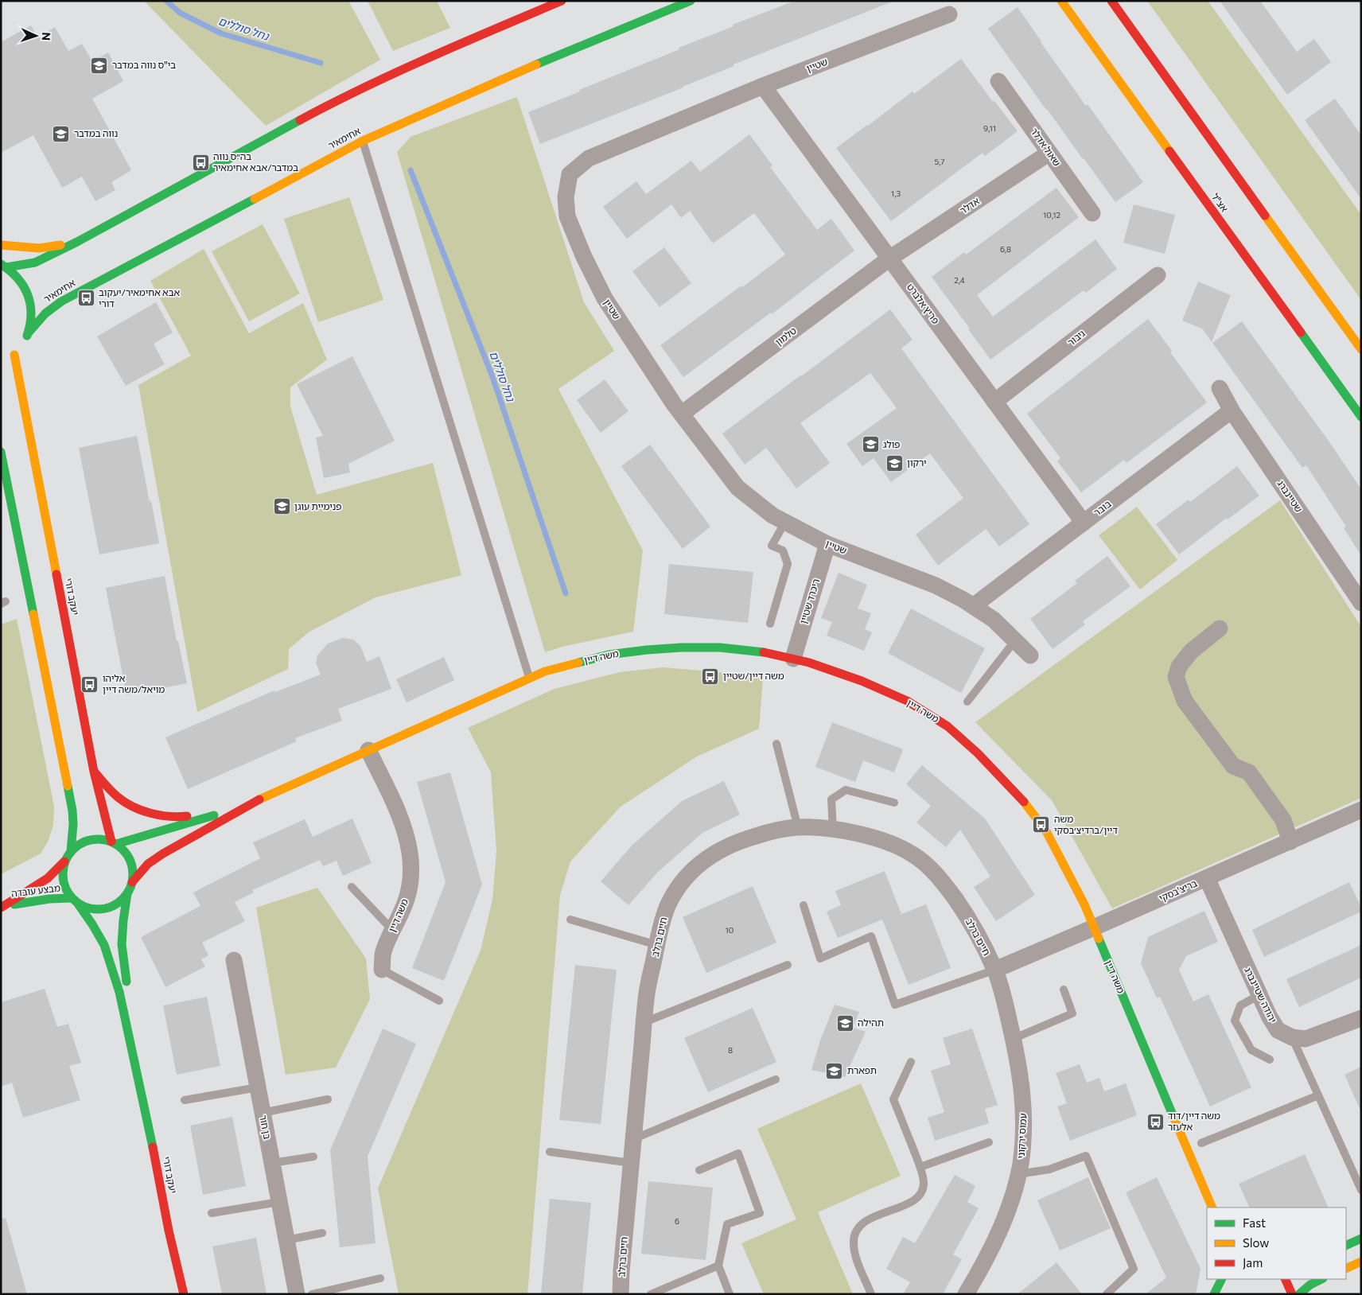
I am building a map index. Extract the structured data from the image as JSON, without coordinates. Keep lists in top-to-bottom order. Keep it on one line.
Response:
{"streets":{"street":["שטיין","אחימאיר","שאול אדלר","אצ\"ל","אדלר","פריץ אלברט","טלמון","גיבור","שטיינברג","בובר","יעקב דורי","ריכרד שטיין","משה דיין","מבצע עובדה","בריצ'בסקי","חיים ברלב","יהודה שטיינברג","בן חור","עמוס ירקוני"]},"crossings":[["שטיין","פריץ אלברט"],["שטיין","טלמון"],["שטיין","בובר"],["שטיין","ריכרד שטיין"],["אחימאיר","יעקב דורי"],["שאול אדלר","אדלר"],["אדלר","פריץ אלברט"],["אדלר","טלמון"],["פריץ אלברט","טלמון"],["פריץ אלברט","גיבור"],["פריץ אלברט","בובר"],["שטיינברג","בובר"],["יעקב דורי","משה דיין"],["יעקב דורי","מבצע עובדה"],["ריכרד שטיין","משה דיין"],["משה דיין","מבצע עובדה"],["משה דיין","בריצ'בסקי"],["בריצ'בסקי","חיים ברלב"],["בריצ'בסקי","יהודה שטיינברג"],["בריצ'בסקי","עמוס ירקוני"],["חיים ברלב","עמוס ירקוני"]],"water":["נחל סוללים"],"places":{"school or university":["בי\"ס נווה במדבר","נווה במדבר","פולג","ירקון","פנימיית עוגן","תהילה","תפארת"],"bus stop":["בה״ס נווה במדבר/אבא אחימאיר","אבא אחימאיר/יעקוב דורי","משה דיין/שטיין","אליהו מויאל/משה דיין","משה דיין/ברדיצ׳בסקי","משה דיין/דוד אלעזר"]},"house_numbers":["9,11","5,7","1,3","10,12","6,8","2,4","10","8","6"],"legend":["Fast","Slow","Jam"],"north":"right"}
